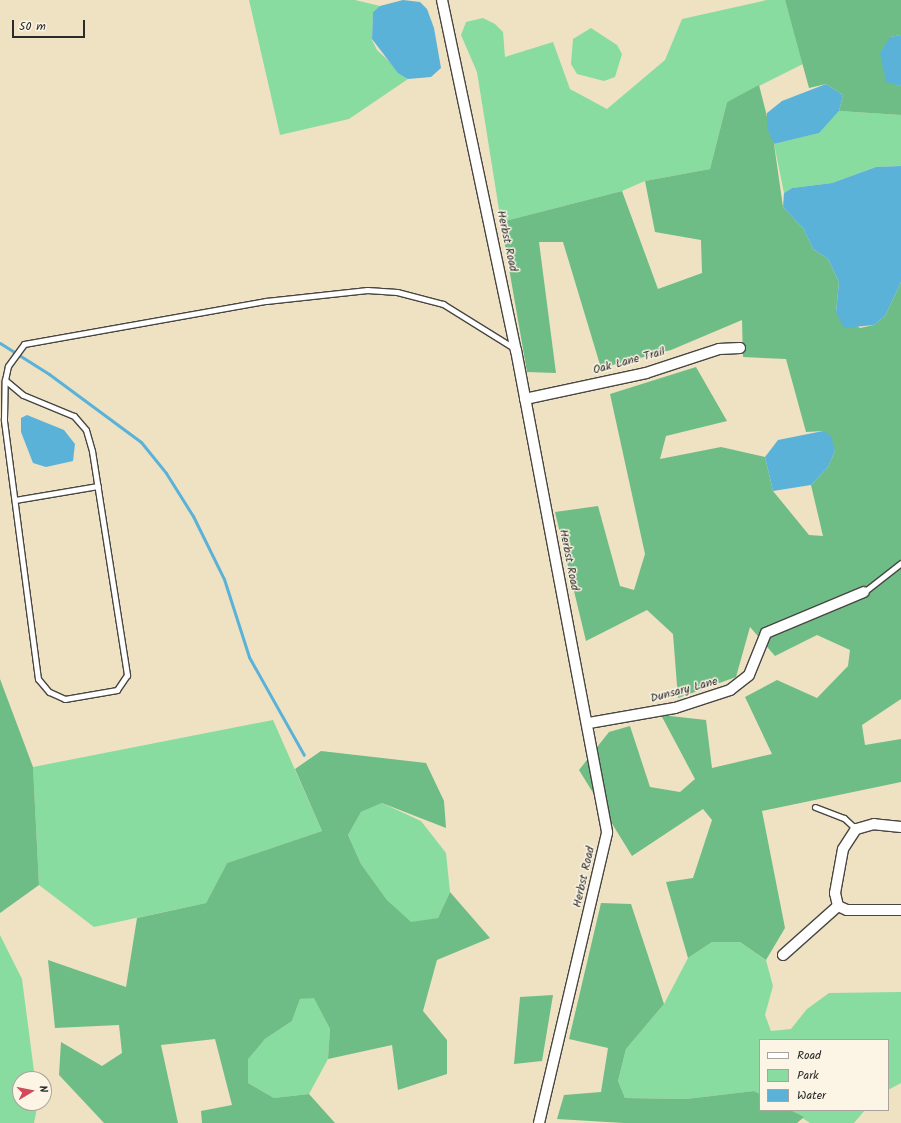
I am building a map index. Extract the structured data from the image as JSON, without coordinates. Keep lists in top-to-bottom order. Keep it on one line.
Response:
{"streets":{"street":["Herbst Road","Oak Lane Trail","Dunsary Lane"]},"crossings":[["Herbst Road","Oak Lane Trail"],["Herbst Road","Dunsary Lane"]],"legend":["Road","Park","Water"],"scale_bar":"50 m","north":"right"}
